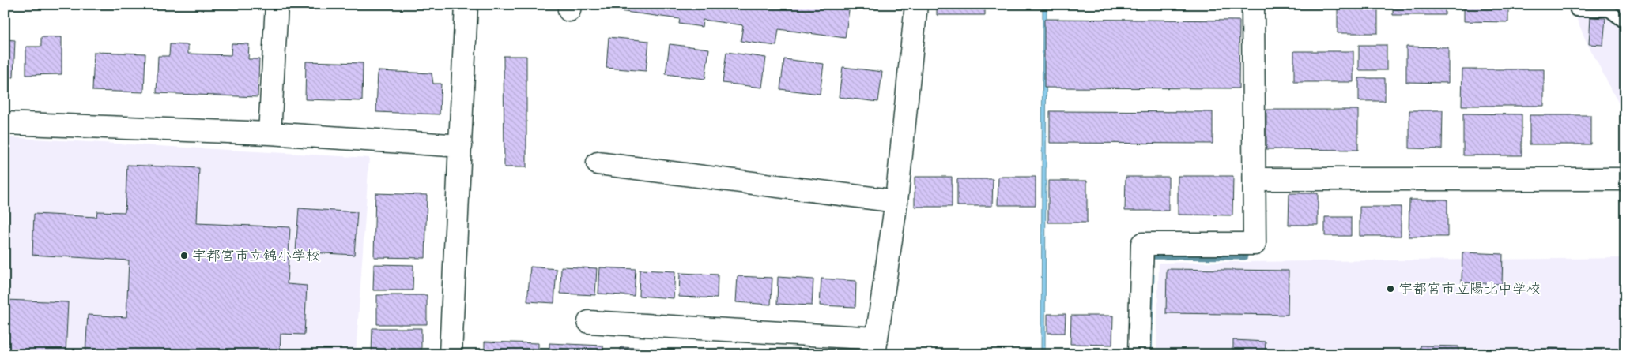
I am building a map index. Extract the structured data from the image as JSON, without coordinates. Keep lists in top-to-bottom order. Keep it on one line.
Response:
{"places":["宇都宮市立錦小学校","宇都宮市立陽北中学校"]}
